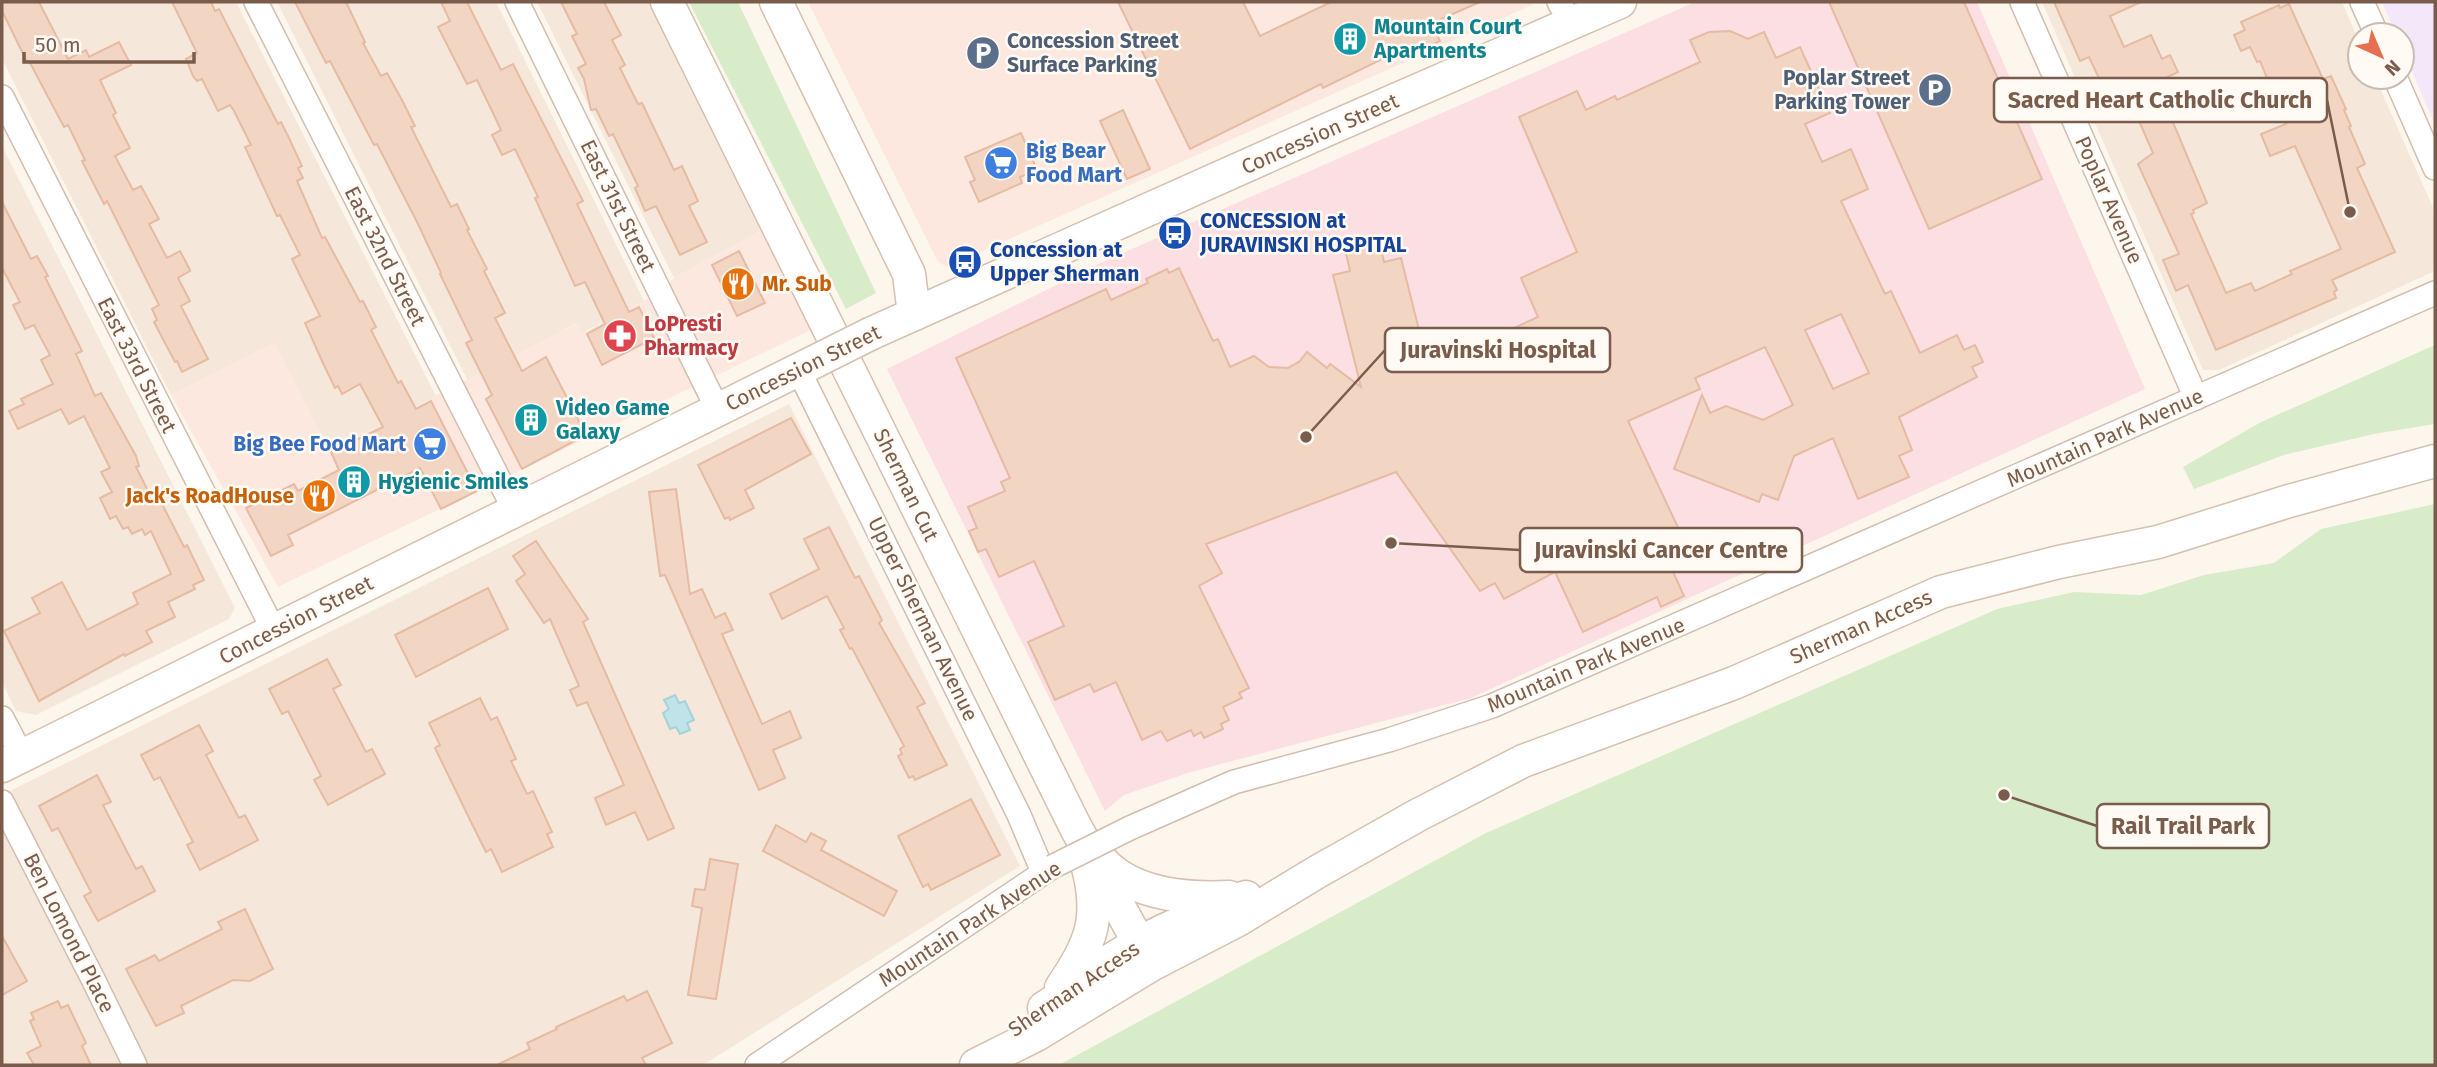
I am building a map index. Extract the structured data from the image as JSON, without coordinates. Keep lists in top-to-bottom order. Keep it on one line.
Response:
{"streets":{"main road":["Concession Street","Sherman Cut","Sherman Access"],"street":["Poplar Avenue","East 31st Street","East 32nd Street","East 33rd Street","Mountain Park Avenue","Upper Sherman Avenue","Ben Lomond Place"]},"crossings":[["Concession Street","East 31st Street"],["Concession Street","East 32nd Street"],["Concession Street","East 33rd Street"],["Concession Street","Upper Sherman Avenue"],["Poplar Avenue","Mountain Park Avenue"],["Mountain Park Avenue","Upper Sherman Avenue"],["Sherman Cut","Sherman Access"]],"places":{"building":["Mountain Court Apartments","Video Game Galaxy","Hygienic Smiles"],"parking":["Concession Street Surface Parking","Poplar Street Parking Tower"],"supermarket":["Big Bear Food Mart","Big Bee Food Mart"],"other":["Sacred Heart Catholic Church","Juravinski Hospital","Juravinski Cancer Centre","Rail Trail Park"],"bus stop":["CONCESSION at JURAVINSKI HOSPITAL","Concession at Upper Sherman"],"restaurant":["Mr. Sub","Jack's RoadHouse"],"pharmacy":["LoPresti Pharmacy"]},"scale_bar":"50 m","north":"bottom right"}
